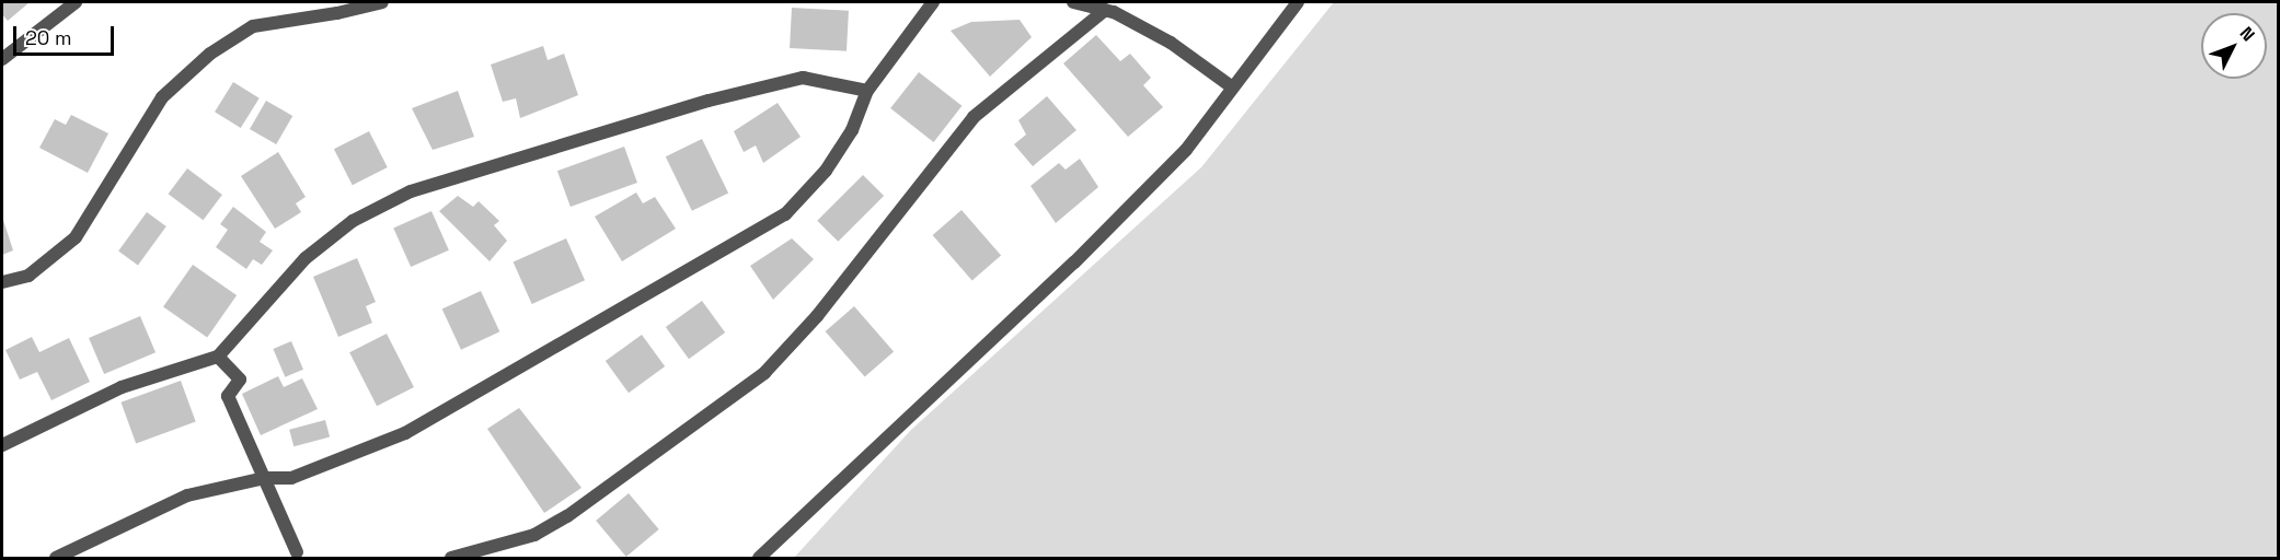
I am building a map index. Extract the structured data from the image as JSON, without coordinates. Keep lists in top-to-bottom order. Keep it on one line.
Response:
{"scale_bar":"20 m","north":"top right"}
